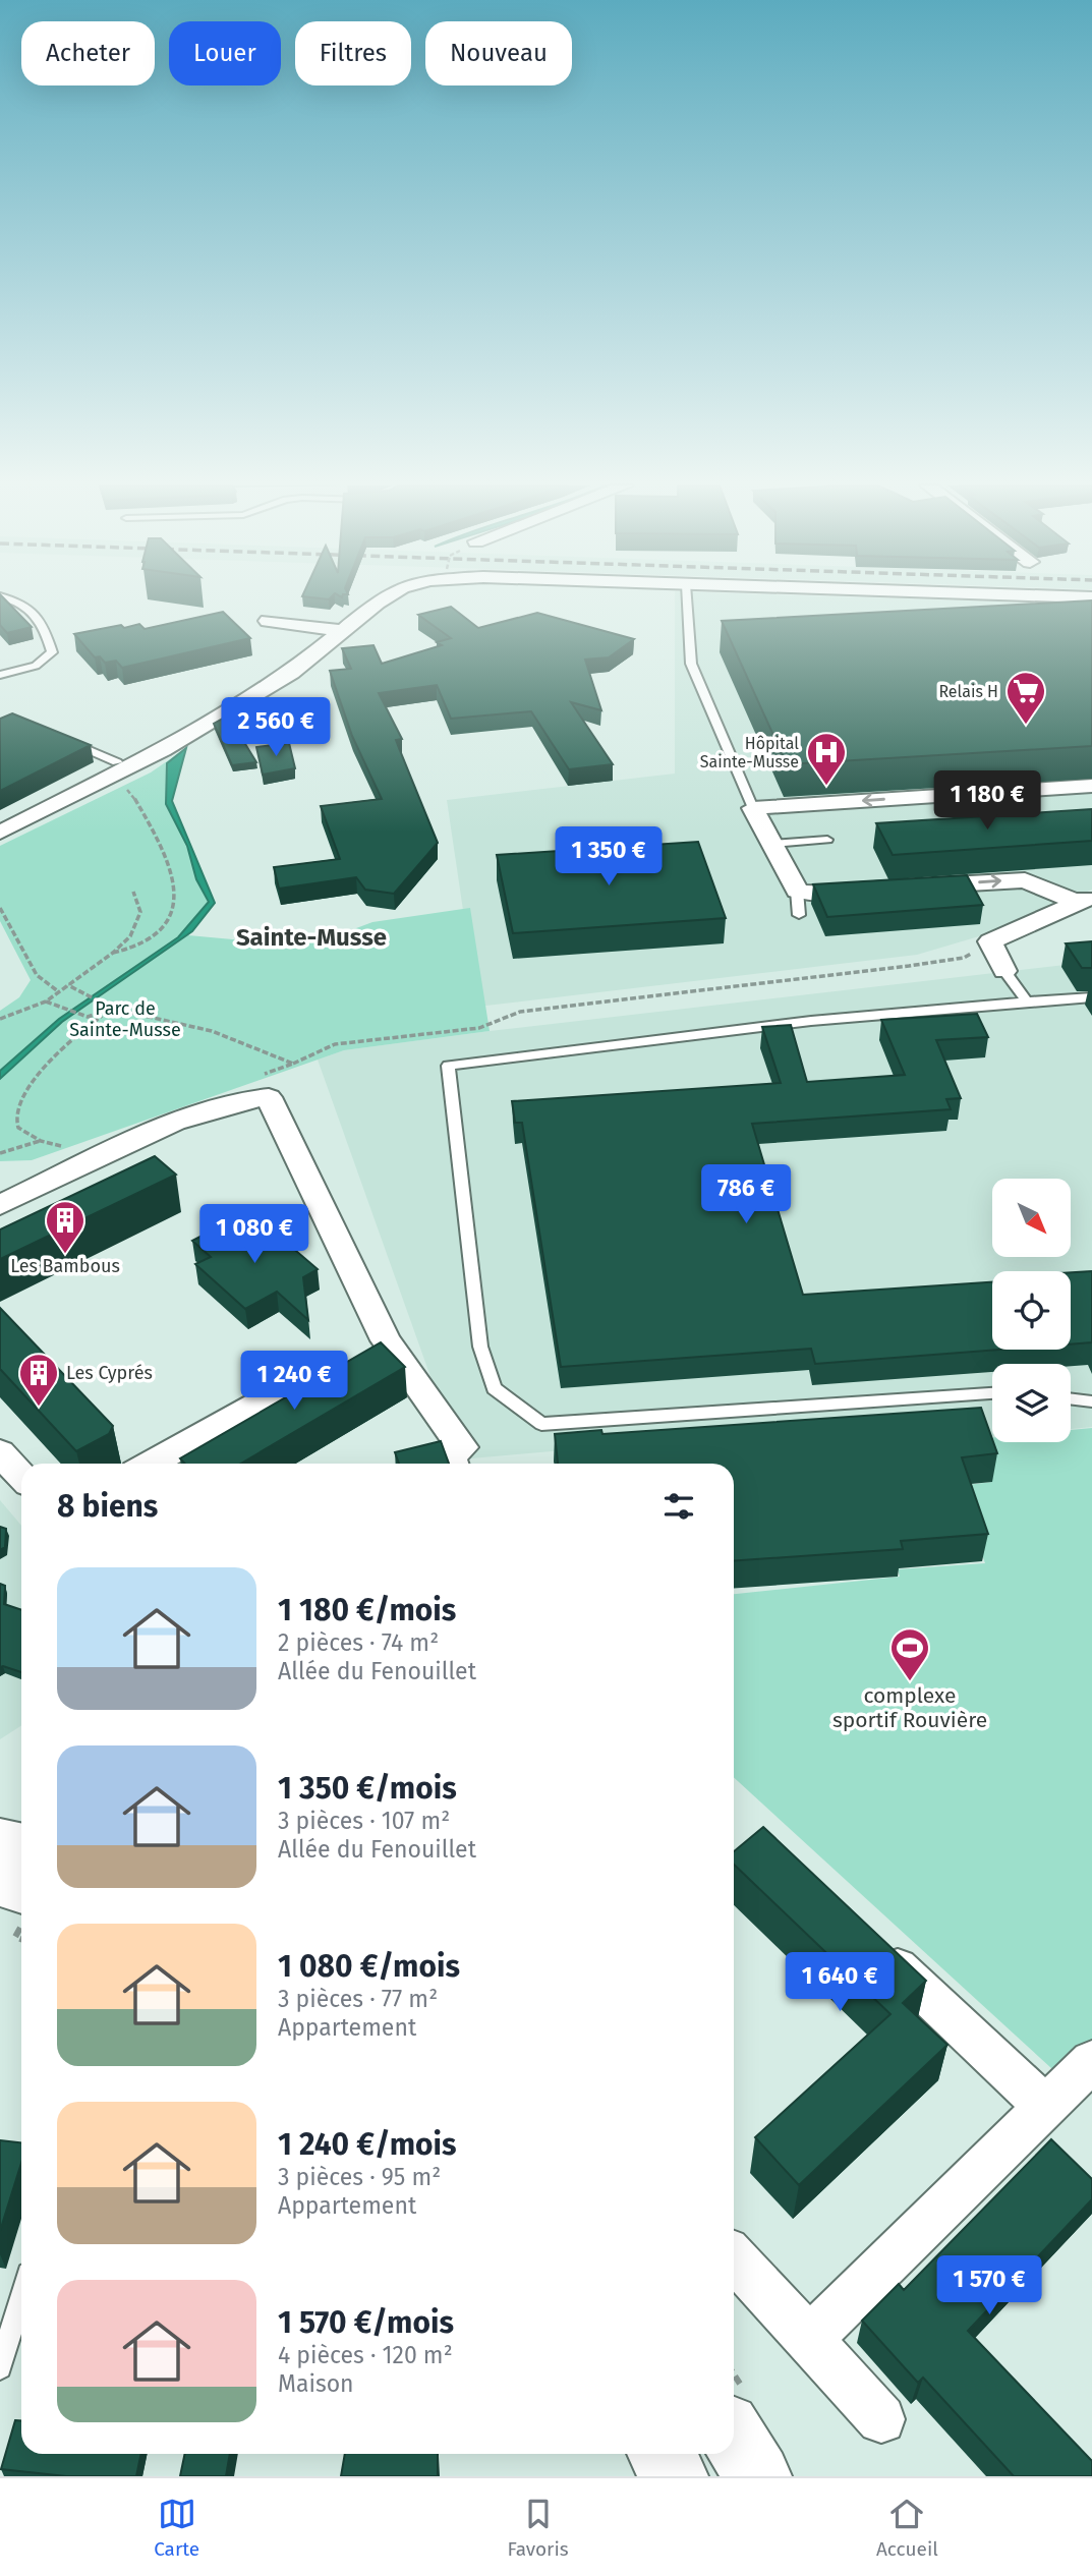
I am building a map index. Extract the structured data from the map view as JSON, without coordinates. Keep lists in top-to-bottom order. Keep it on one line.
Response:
{"districts":["Sainte-Musse"],"parks":["Parc de Sainte-Musse"],"places":{"supermarket":["Relais H"],"hospital":["Hôpital Sainte-Musse"],"building":["Les Bambous","Les Cyprés"],"sports":["complexe sportif Rouvière"]},"north":"bottom right","page":{"chip":["Acheter","Louer","Filtres","Nouveau"],"price":["2 560 €","1 180 €","1 350 €","786 €","1 080 €","1 240 €","1 640 €","1 570 €"],"heading":"8 biens","list":[{"name":"1 180 €/mois","note":"2 pièces · 74 m² · Allée du Fenouillet"},{"name":"1 350 €/mois","note":"3 pièces · 107 m² · Allée du Fenouillet"},{"name":"1 080 €/mois","note":"3 pièces · 77 m² · Appartement"},{"name":"1 240 €/mois","note":"3 pièces · 95 m² · Appartement"},{"name":"1 570 €/mois","note":"4 pièces · 120 m² · Maison"}],"tabs":["Carte","Favoris","Accueil"]}}
